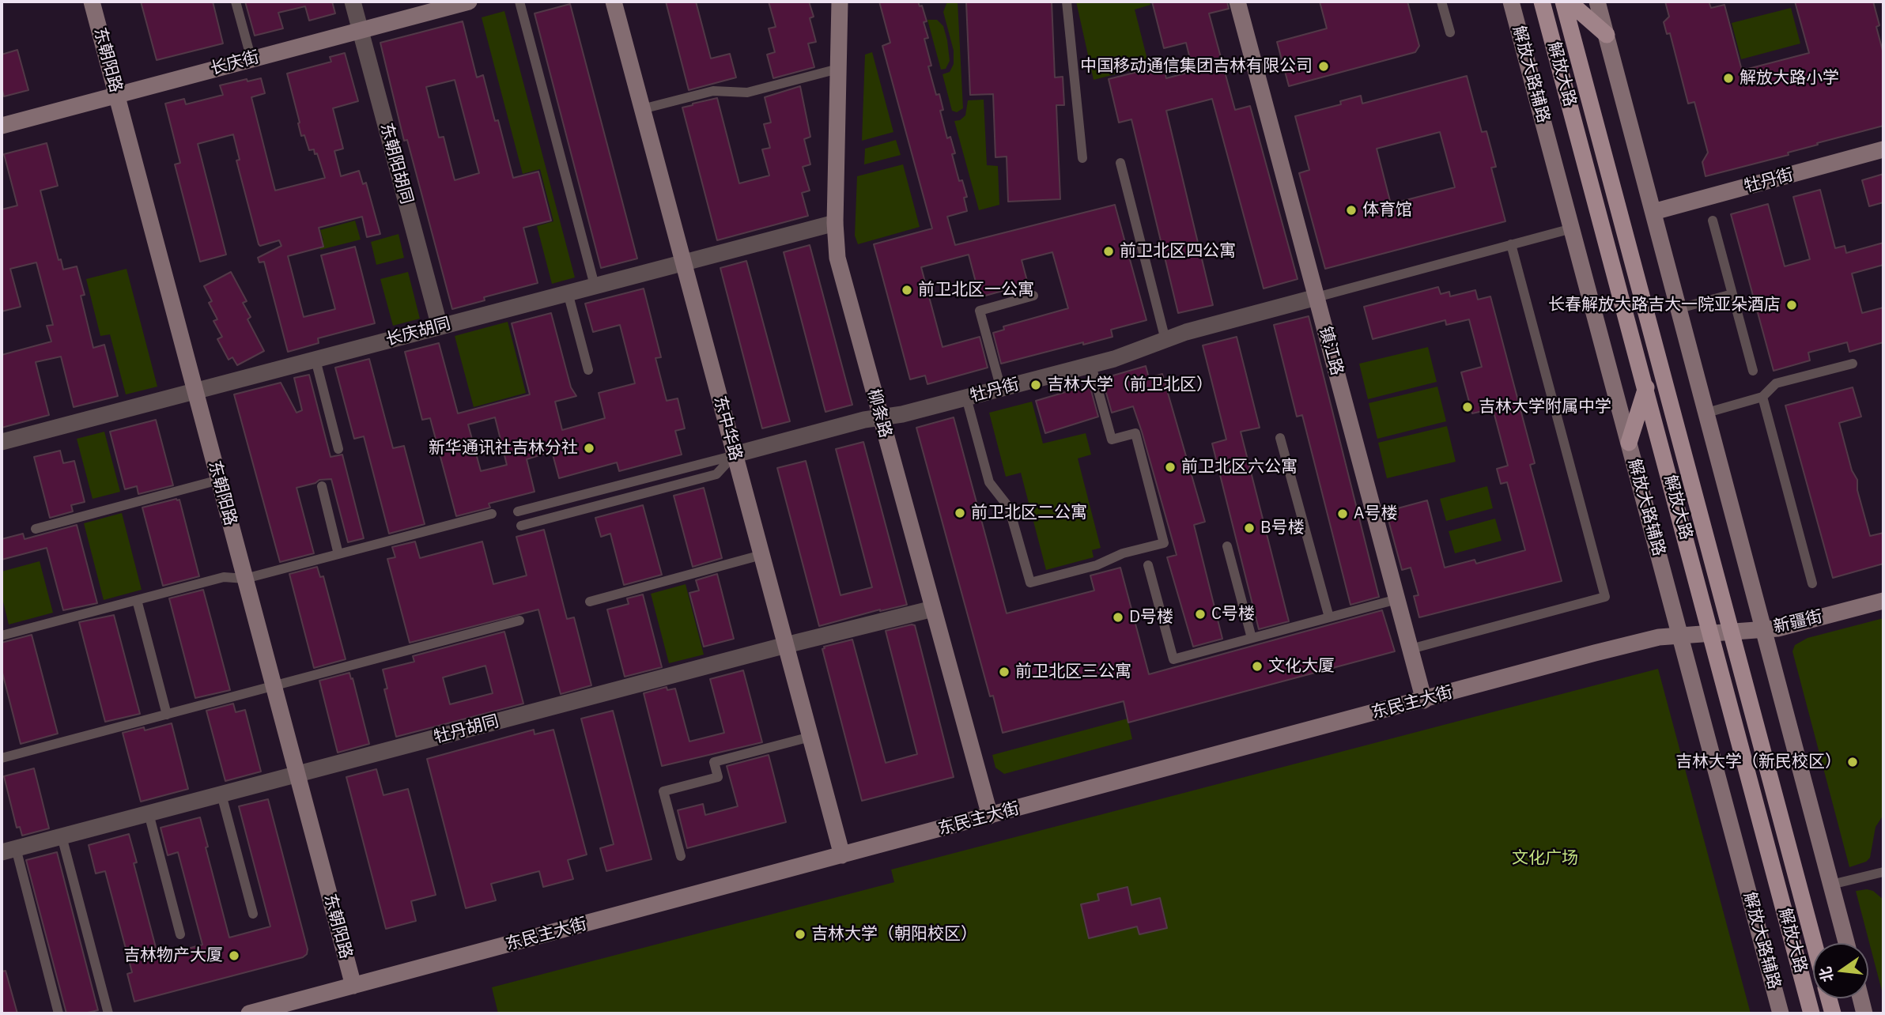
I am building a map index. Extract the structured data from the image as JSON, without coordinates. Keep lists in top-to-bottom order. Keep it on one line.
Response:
{"streets":{"main road":["解放大路"],"street":["东朝阳路","长庆街","解放大路辅路","东朝阳胡同","牡丹街","长庆胡同","镇江路","柳条路","东中华路","新疆街","东民主大街","牡丹胡同"]},"crossings":[["东朝阳路","长庆街"],["东朝阳路","长庆胡同"],["东朝阳路","东民主大街"],["东朝阳路","牡丹胡同"],["长庆街","东朝阳胡同"],["解放大路辅路","东民主大街"],["解放大路","新疆街"],["解放大路","东民主大街"],["东朝阳胡同","长庆胡同"],["牡丹街","镇江路"],["牡丹街","柳条路"],["牡丹街","东中华路"],["长庆胡同","柳条路"],["长庆胡同","东中华路"],["镇江路","东民主大街"],["柳条路","东民主大街"],["柳条路","牡丹胡同"],["东中华路","东民主大街"],["东中华路","牡丹胡同"],["新疆街","东民主大街"]],"parks":["文化广场"],"places":["中国移动通信集团吉林有限公司","解放大路小学","体育馆","前卫北区四公寓","前卫北区一公寓","长春解放大路吉大一院亚朵酒店","吉林大学（前卫北区）","吉林大学附属中学","新华通讯社吉林分社","前卫北区六公寓","前卫北区二公寓","A号楼","B号楼","C号楼","D号楼","文化大厦","前卫北区三公寓","吉林大学（新民校区）","吉林大学（朝阳校区）","吉林物产大厦"],"north":"left"}
